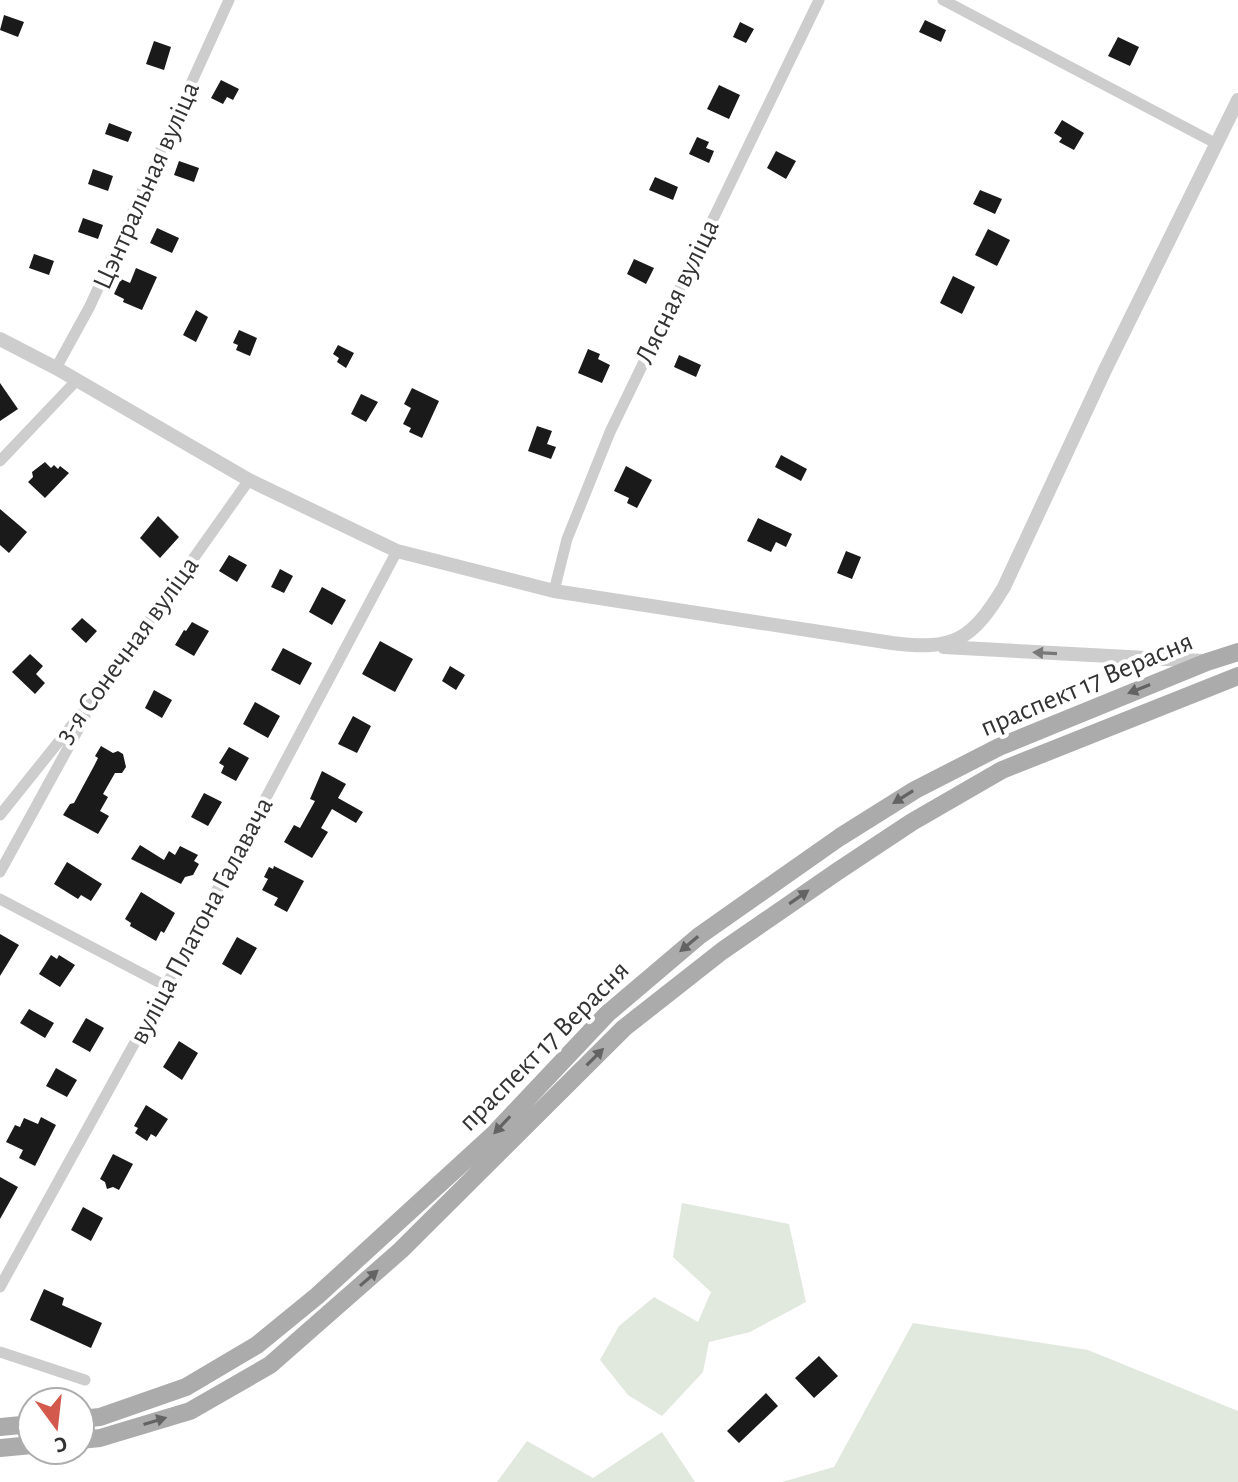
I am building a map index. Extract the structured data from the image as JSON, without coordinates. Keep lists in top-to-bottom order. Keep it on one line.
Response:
{"streets":{"main road":["праспект 17 Верасня"],"street":["Цэнтральная вуліца","Лясная вуліца","3-я Сонечная вуліца","вуліца Платона Галавача"]},"north":"bottom"}
